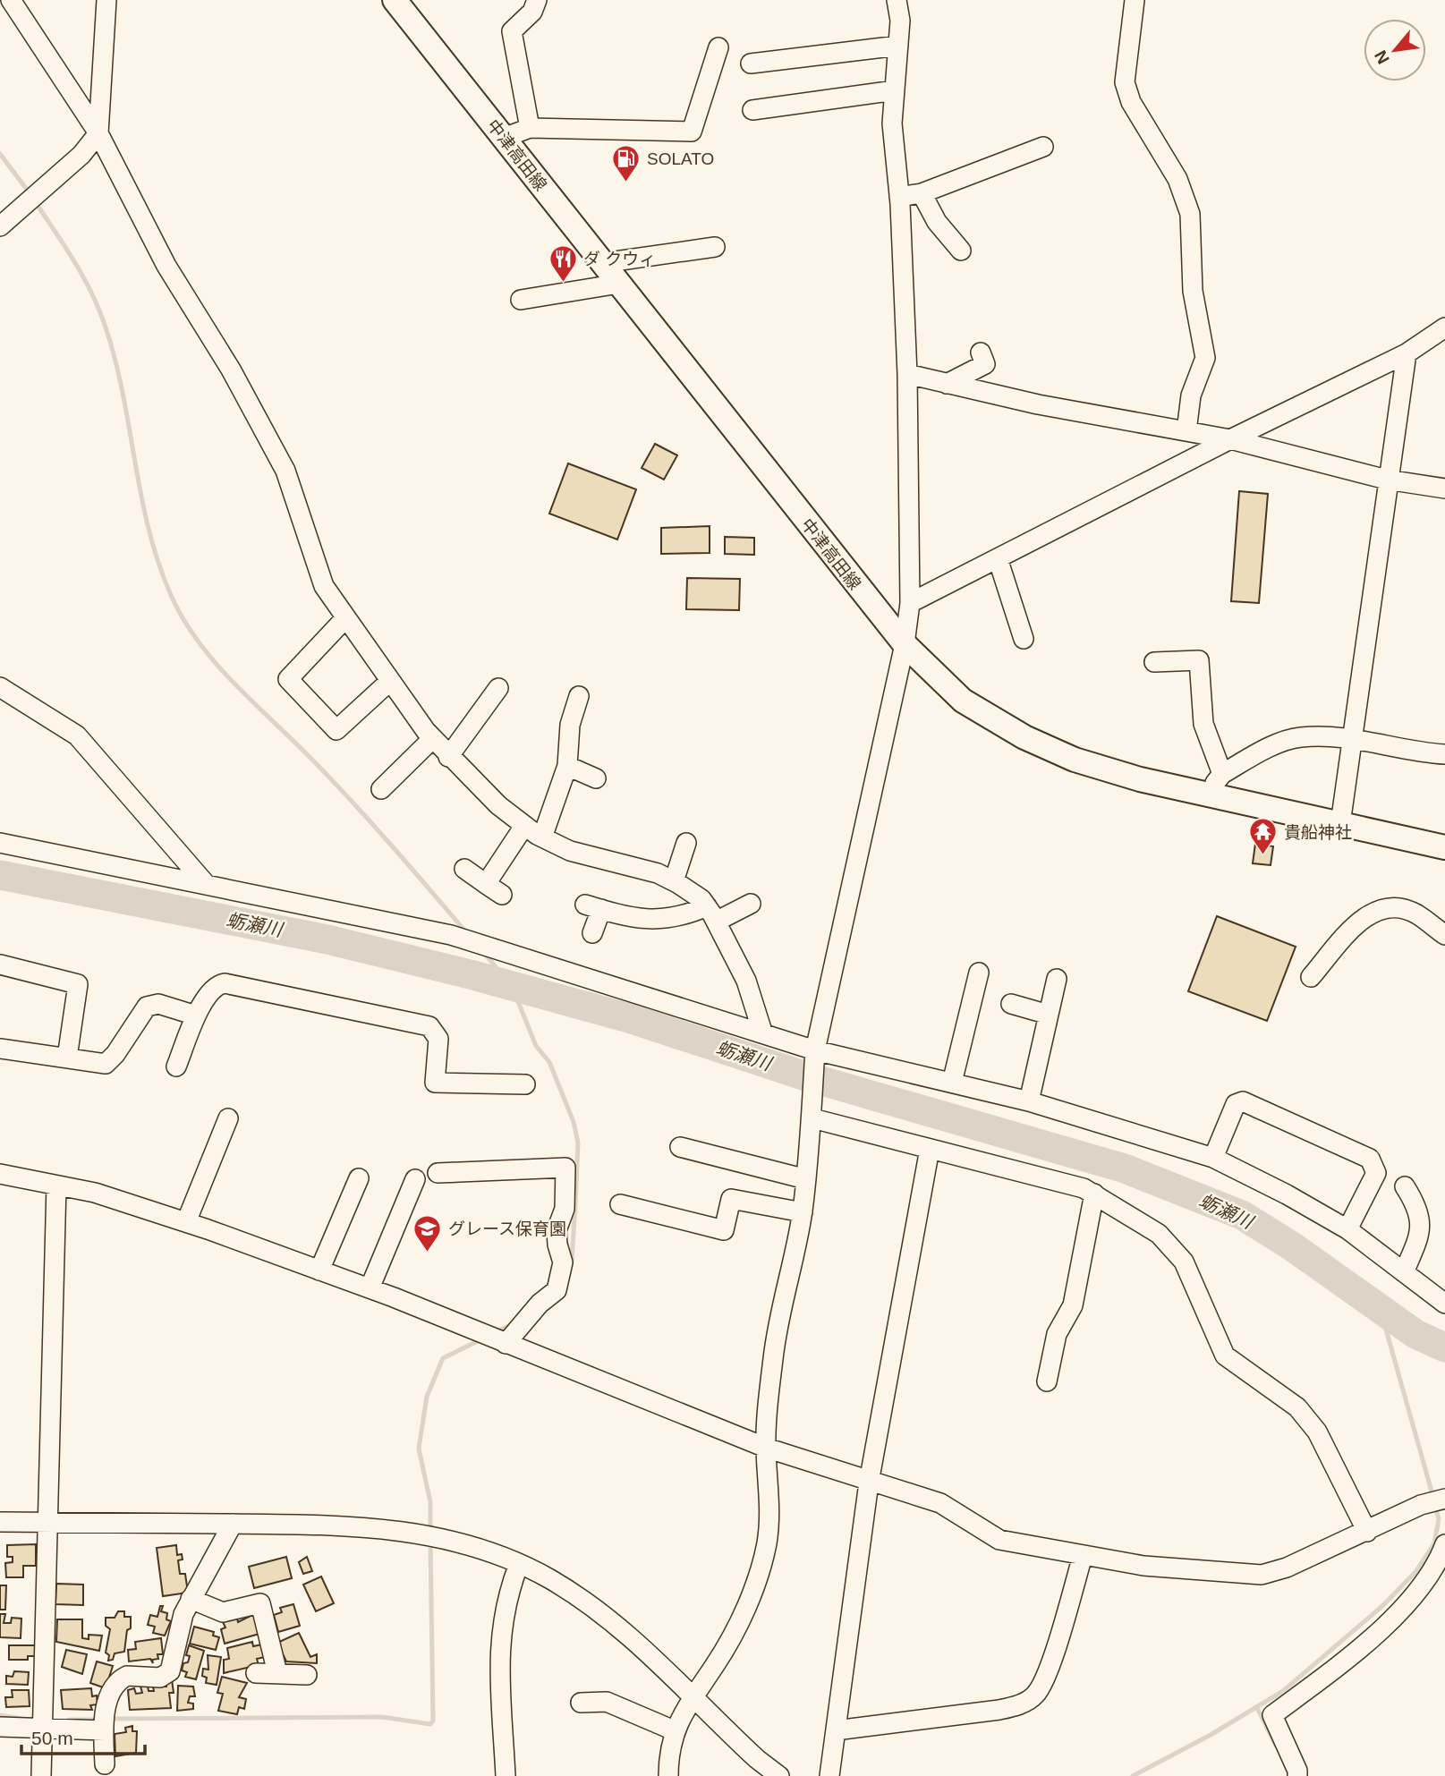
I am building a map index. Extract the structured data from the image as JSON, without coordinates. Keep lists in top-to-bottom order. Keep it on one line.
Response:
{"streets":{"main road":["中津高田線"]},"water":["蛎瀬川"],"places":{"fuel station":["SOLATO"],"restaurant":["ダ クウィ"],"temple":["貴船神社"],"school or university":["グレース保育園"]},"scale_bar":"50 m","north":"bottom left"}
